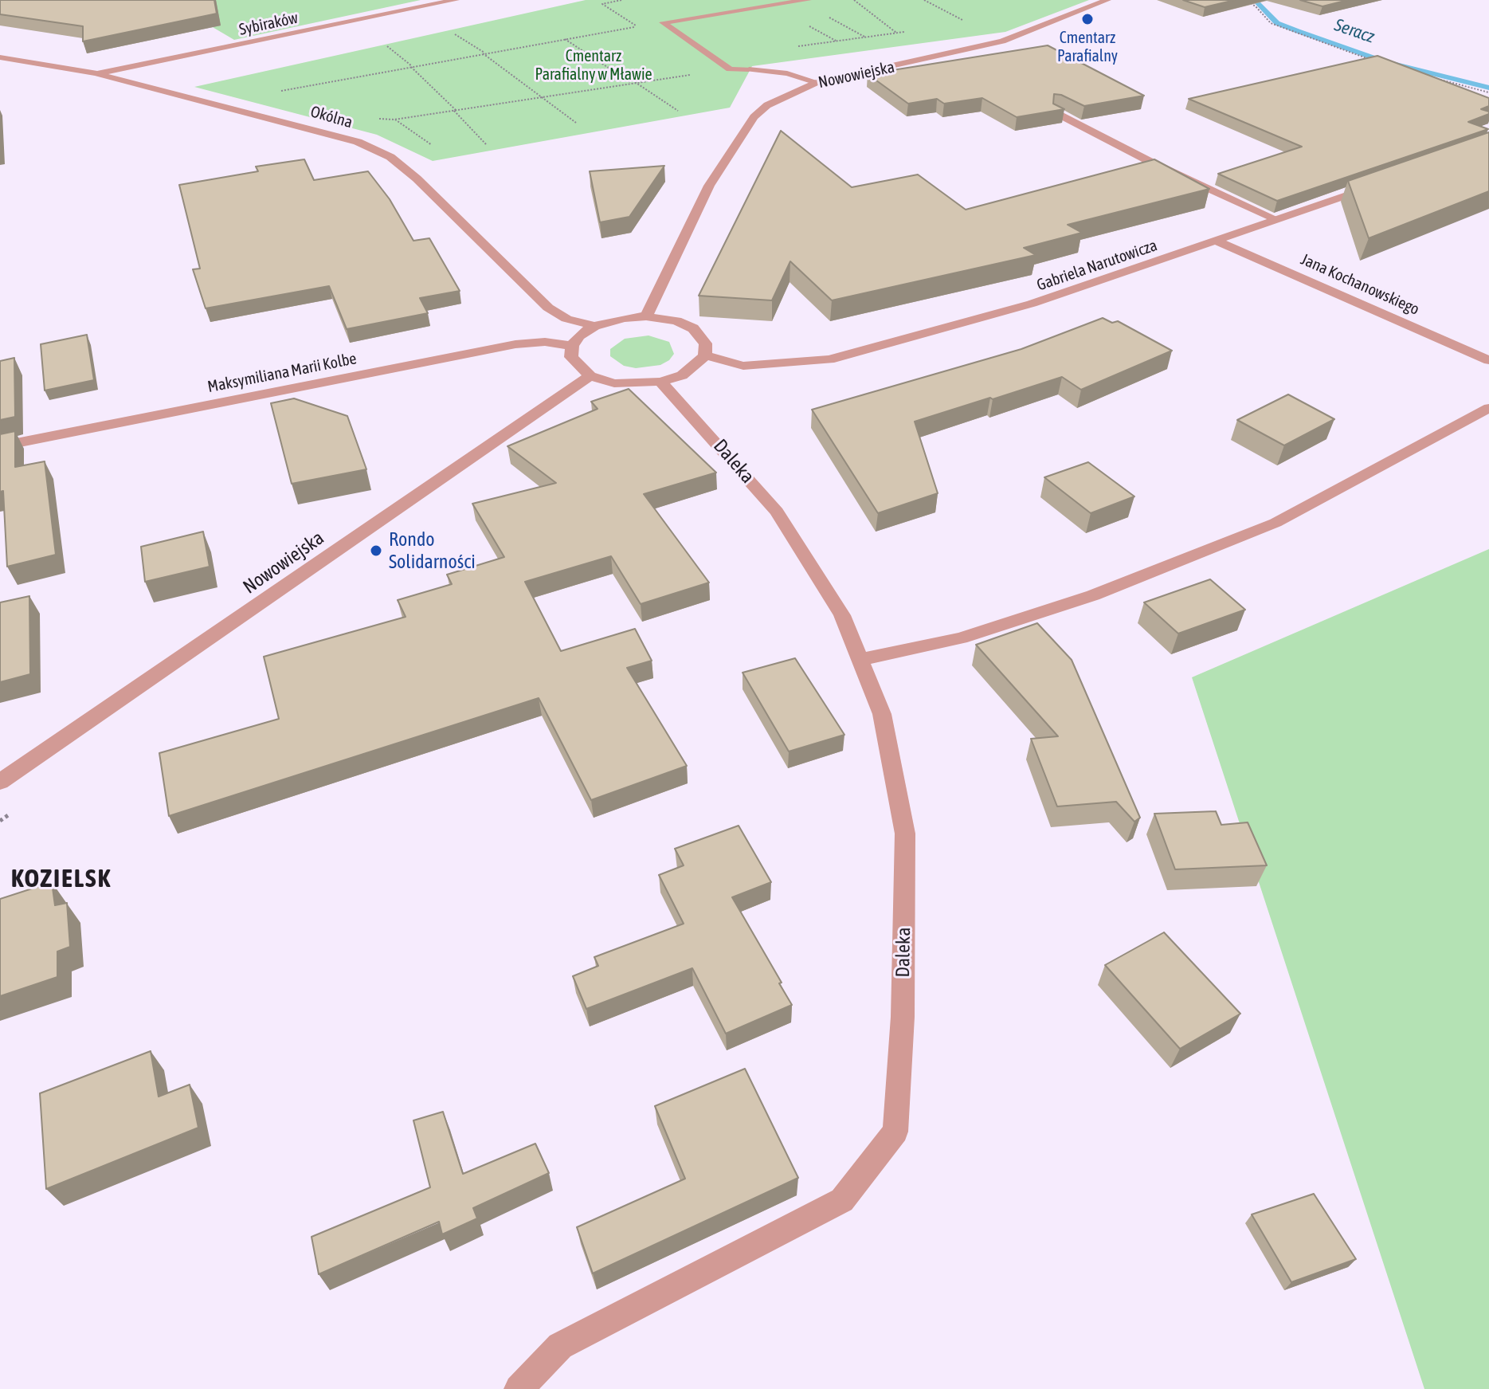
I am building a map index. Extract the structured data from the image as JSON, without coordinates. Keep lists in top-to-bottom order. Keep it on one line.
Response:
{"streets":{"street":["Sybiraków","Nowowiejska","Okólna","Gabriela Narutowicza","Jana Kochanowskiego","Maksymiliana Marii Kolbe","Daleka"]},"crossings":[["Sybiraków","Okólna"],["Gabriela Narutowicza","Jana Kochanowskiego"]],"districts":["KOZIELSK"],"water":["Seracz"],"parks":["Cmentarz Parafialny w Mławie"],"places":["Cmentarz Parafialny","Rondo Solidarności"]}
